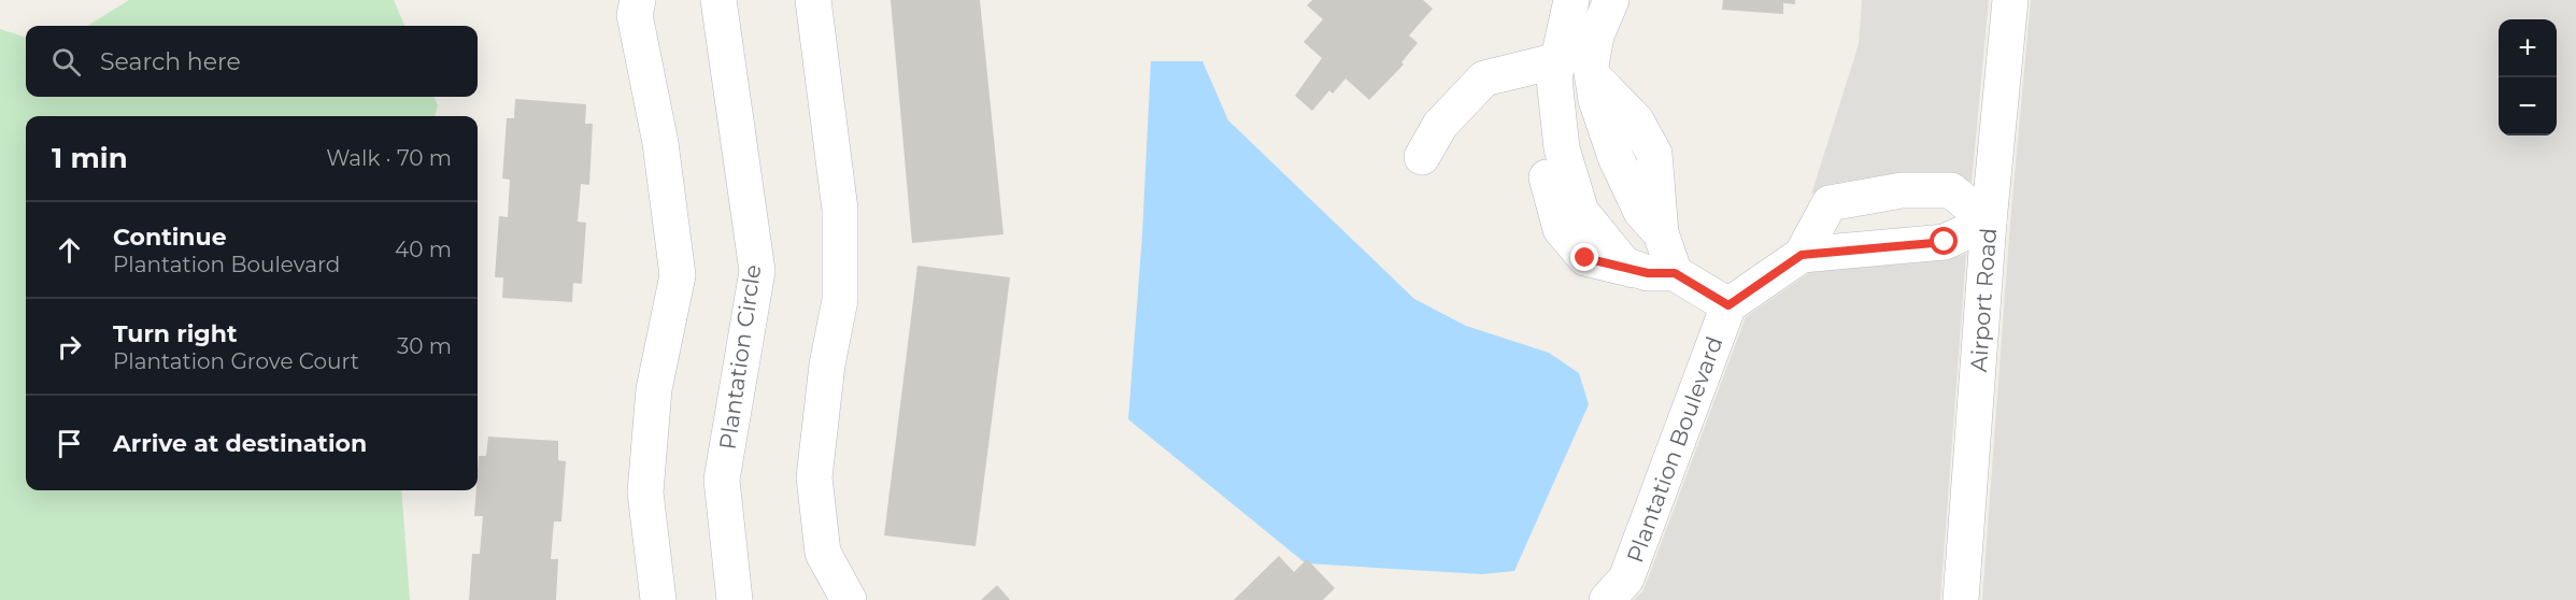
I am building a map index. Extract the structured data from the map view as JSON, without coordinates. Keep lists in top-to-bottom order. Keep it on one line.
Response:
{"streets":{"street":["Airport Road","Plantation Circle","Plantation Boulevard"]},"page":{"map_buttons":["+","−"],"search":"Search here","heading":["1 min","Walk · 70 m"],"list":[["Continue","Plantation Boulevard","40 m"],["Turn right","Plantation Grove Court","30 m"],"Arrive at destination"]}}
